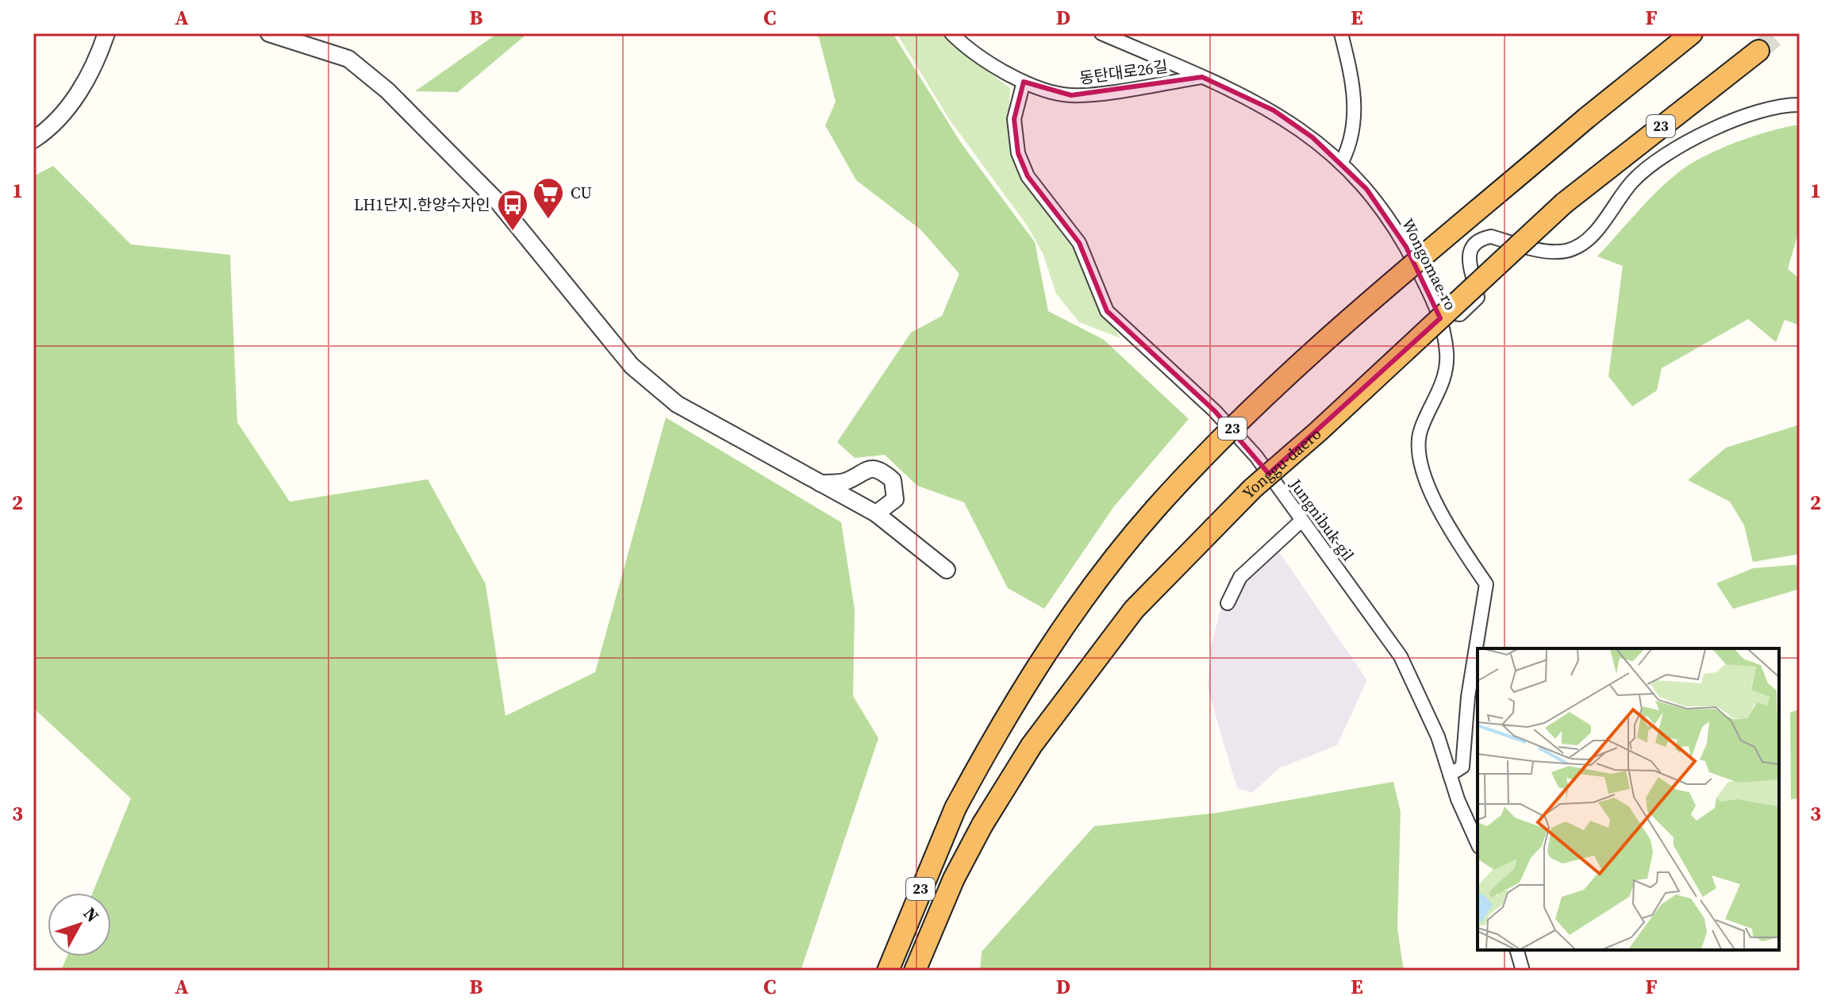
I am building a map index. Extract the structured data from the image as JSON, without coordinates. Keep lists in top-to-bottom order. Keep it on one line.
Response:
{"streets":{"highway":["23","Yonggu-daero"],"street":["동탄대로26길","Wongomae-ro","Jungnibuk-gil"]},"crossings":[["동탄대로26길","Wongomae-ro"],["동탄대로26길","Jungnibuk-gil"],["Wongomae-ro","Jungnibuk-gil"]],"places":{"supermarket":["CU"],"bus stop":["LH1단지.한양수자인"]},"north":"top right","grid":{"columns":["A","B","C","D","E","F"],"rows":["1","2","3"]}}
